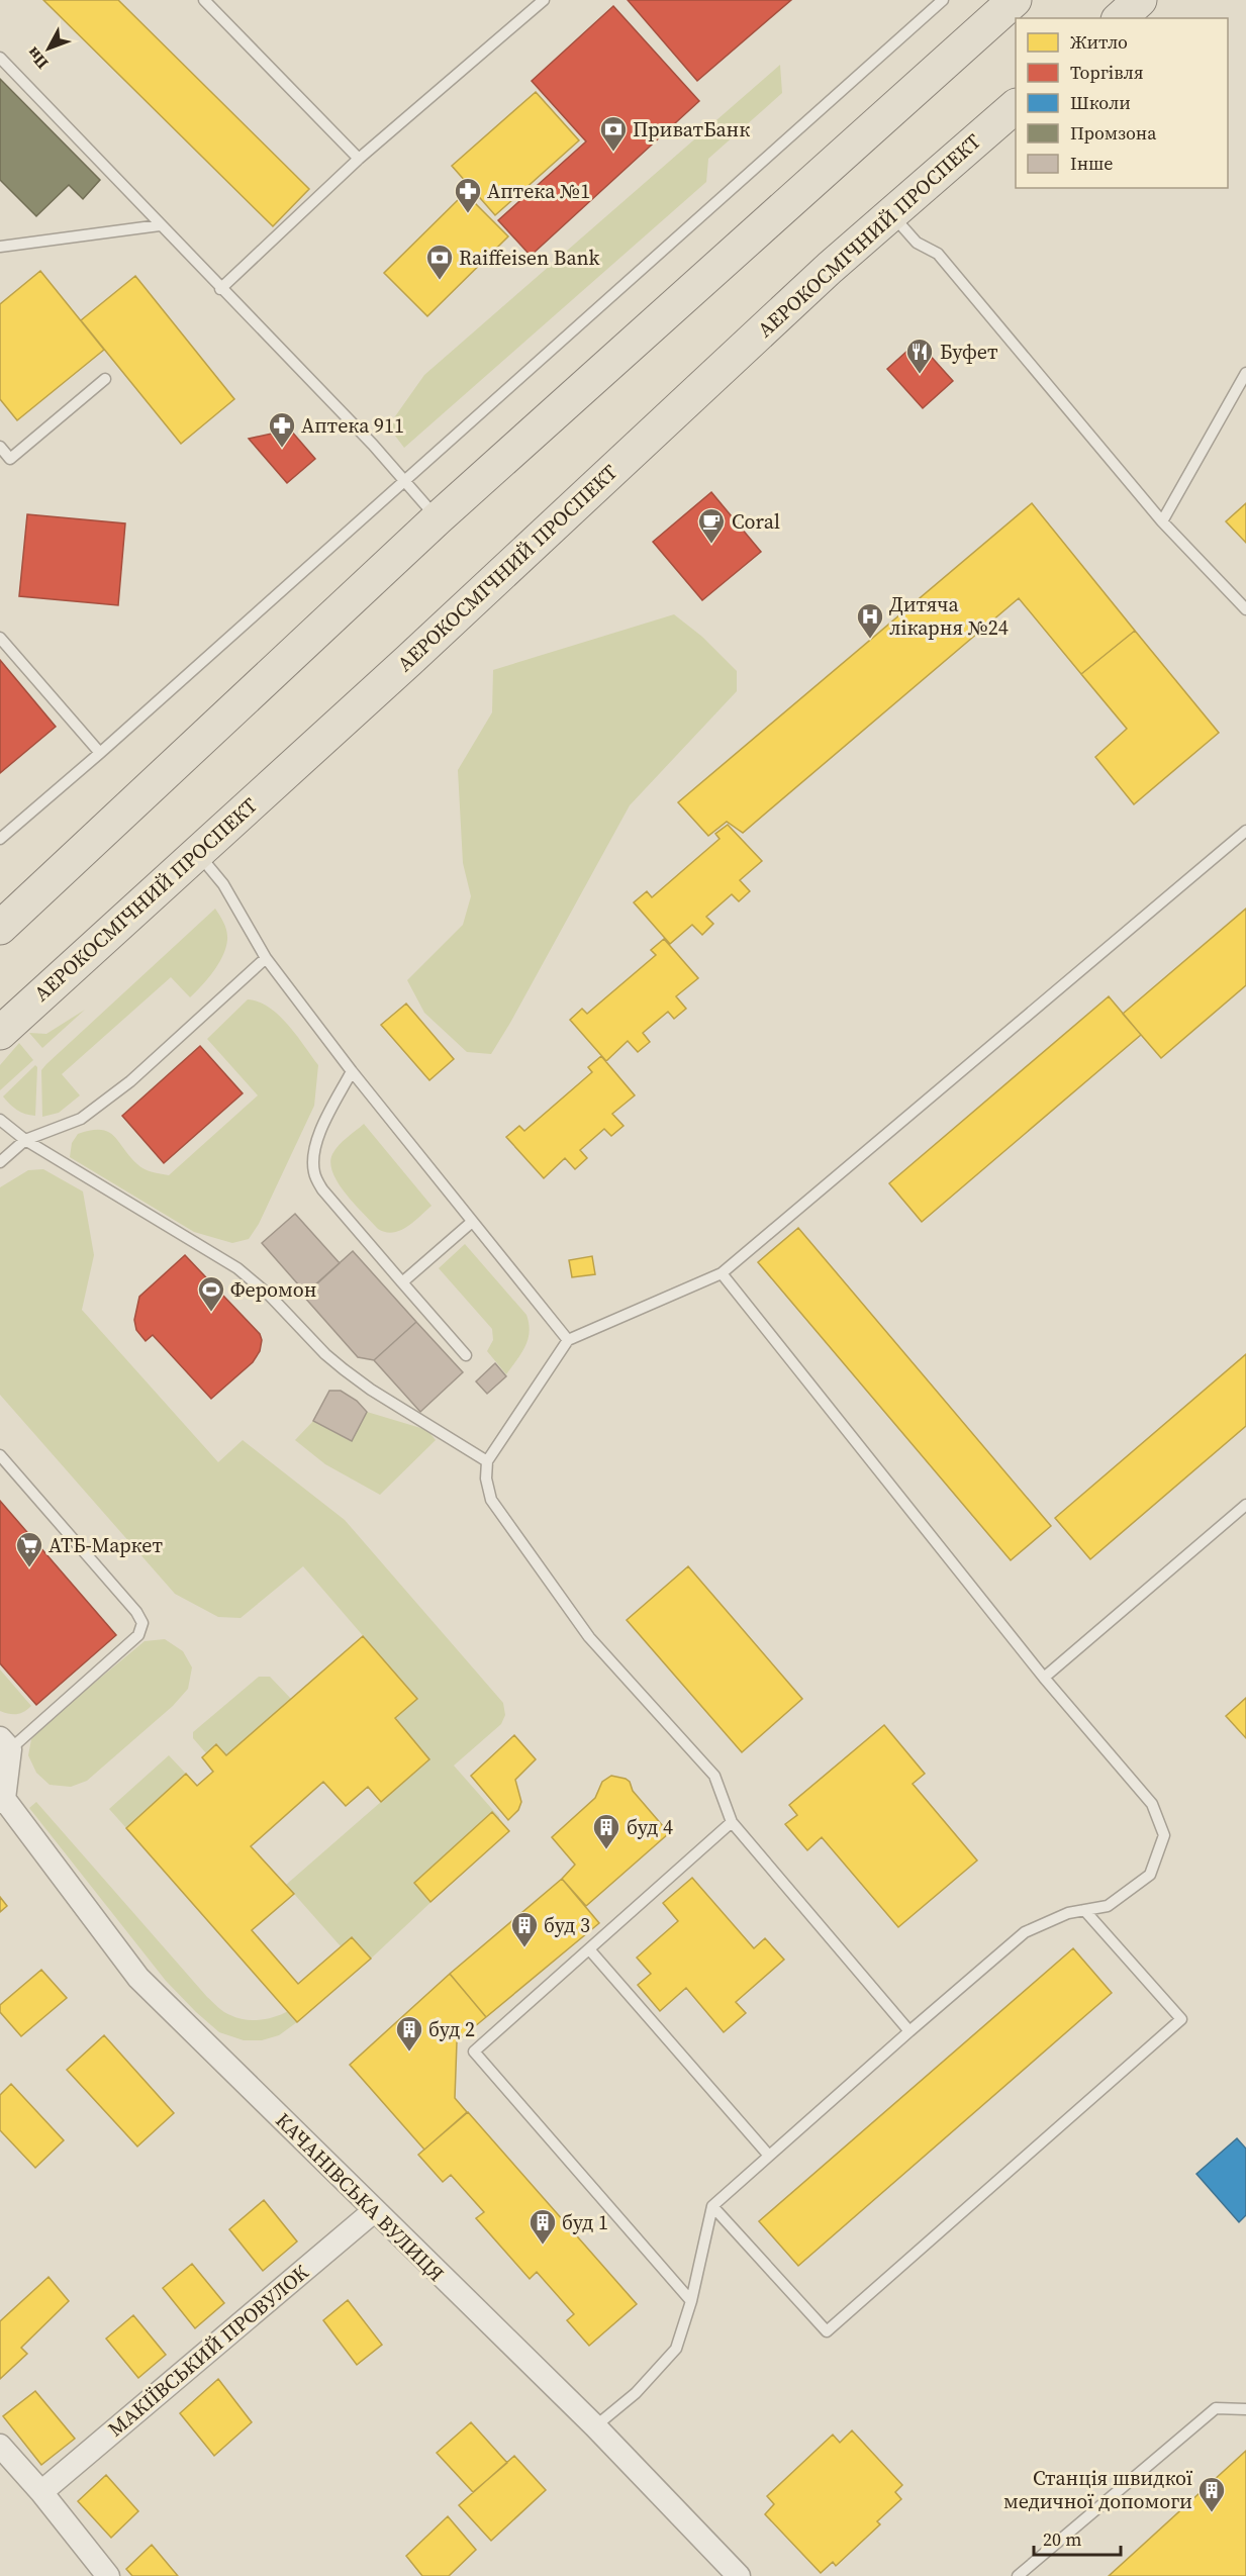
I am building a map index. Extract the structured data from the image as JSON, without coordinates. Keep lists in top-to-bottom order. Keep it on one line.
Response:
{"streets":{"main road":["АЕРОКОСМІЧНИЙ ПРОСПЕКТ"],"street":["КАЧАНІВСЬКА ВУЛИЦЯ","МАКІЇВСЬКИЙ ПРОВУЛОК"]},"crossings":[["КАЧАНІВСЬКА ВУЛИЦЯ","МАКІЇВСЬКИЙ ПРОВУЛОК"]],"places":{"bank":["ПриватБанк","Raiffeisen Bank"],"pharmacy":["Аптека №1","Аптека 911"],"restaurant":["Буфет"],"cafe":["Coral"],"hospital":["Дитяча лікарня №24"],"sports":["Феромон"],"supermarket":["АТБ-Маркет"],"building":["буд 4","буд 3","буд 2","буд 1","Станція швидкої медичної допомоги"]},"legend":["Житло","Торгівля","Школи","Промзона","Інше"],"scale_bar":"20 m","north":"bottom left"}
